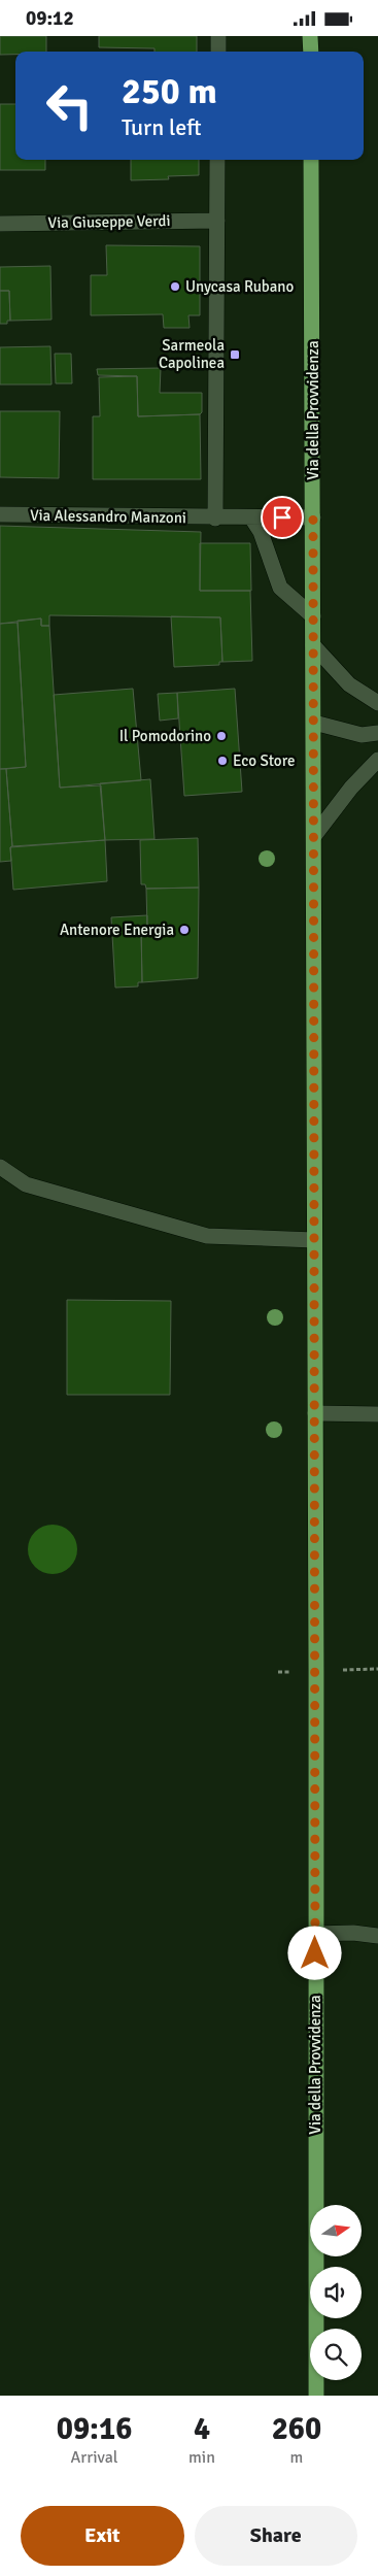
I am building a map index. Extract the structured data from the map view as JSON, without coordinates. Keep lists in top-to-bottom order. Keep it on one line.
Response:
{"streets":{"main road":["Via della Provvidenza"],"street":["Via Giuseppe Verdi","Via Alessandro Manzoni"]},"crossings":[["Via della Provvidenza","Via Alessandro Manzoni"]],"places":{"other":["Unycasa Rubano","Il Pomodorino","Eco Store","Antenore Energia"],"transit":["Sarmeola Capolinea"]},"north":"right","page":{"status":"09:12","turn":["250 m","Turn left"],"eta":["09:16","Arrival","4","min","260","m"],"buttons":["Exit","Share"]}}
